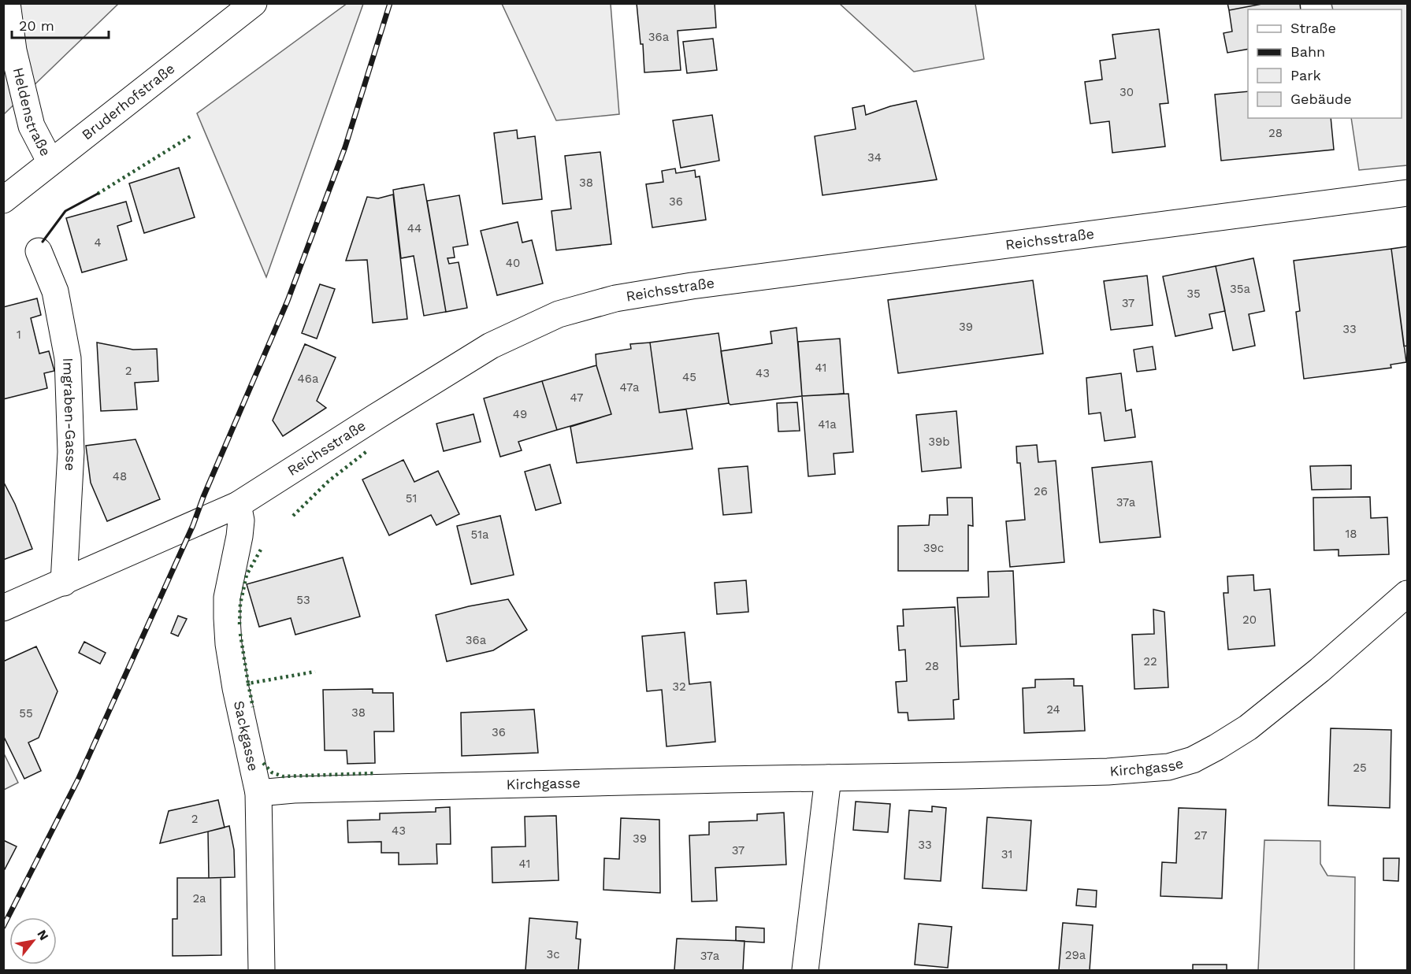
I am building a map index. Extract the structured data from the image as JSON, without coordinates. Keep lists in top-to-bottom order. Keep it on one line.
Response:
{"streets":{"street":["Bruderhofstraße","Heldenstraße","Reichsstraße","Imgraben-Gasse","Sackgasse","Kirchgasse"]},"crossings":[["Bruderhofstraße","Heldenstraße"],["Reichsstraße","Imgraben-Gasse"],["Reichsstraße","Sackgasse"],["Sackgasse","Kirchgasse"]],"house_numbers":["36a","30","28","34","38","36","44","4","40","35a","35","37","39","33","1","41","2","43","45","46a","47a","47","49","41a","39b","48","26","51","37a","18","51a","39c","53","20","36a","22","28","32","24","38","55","36","25","2","43","27","39","33","37","31","41","2a","3c","29a","37a"],"legend":["Straße","Bahn","Park","Gebäude"],"scale_bar":"20 m","north":"top right"}
